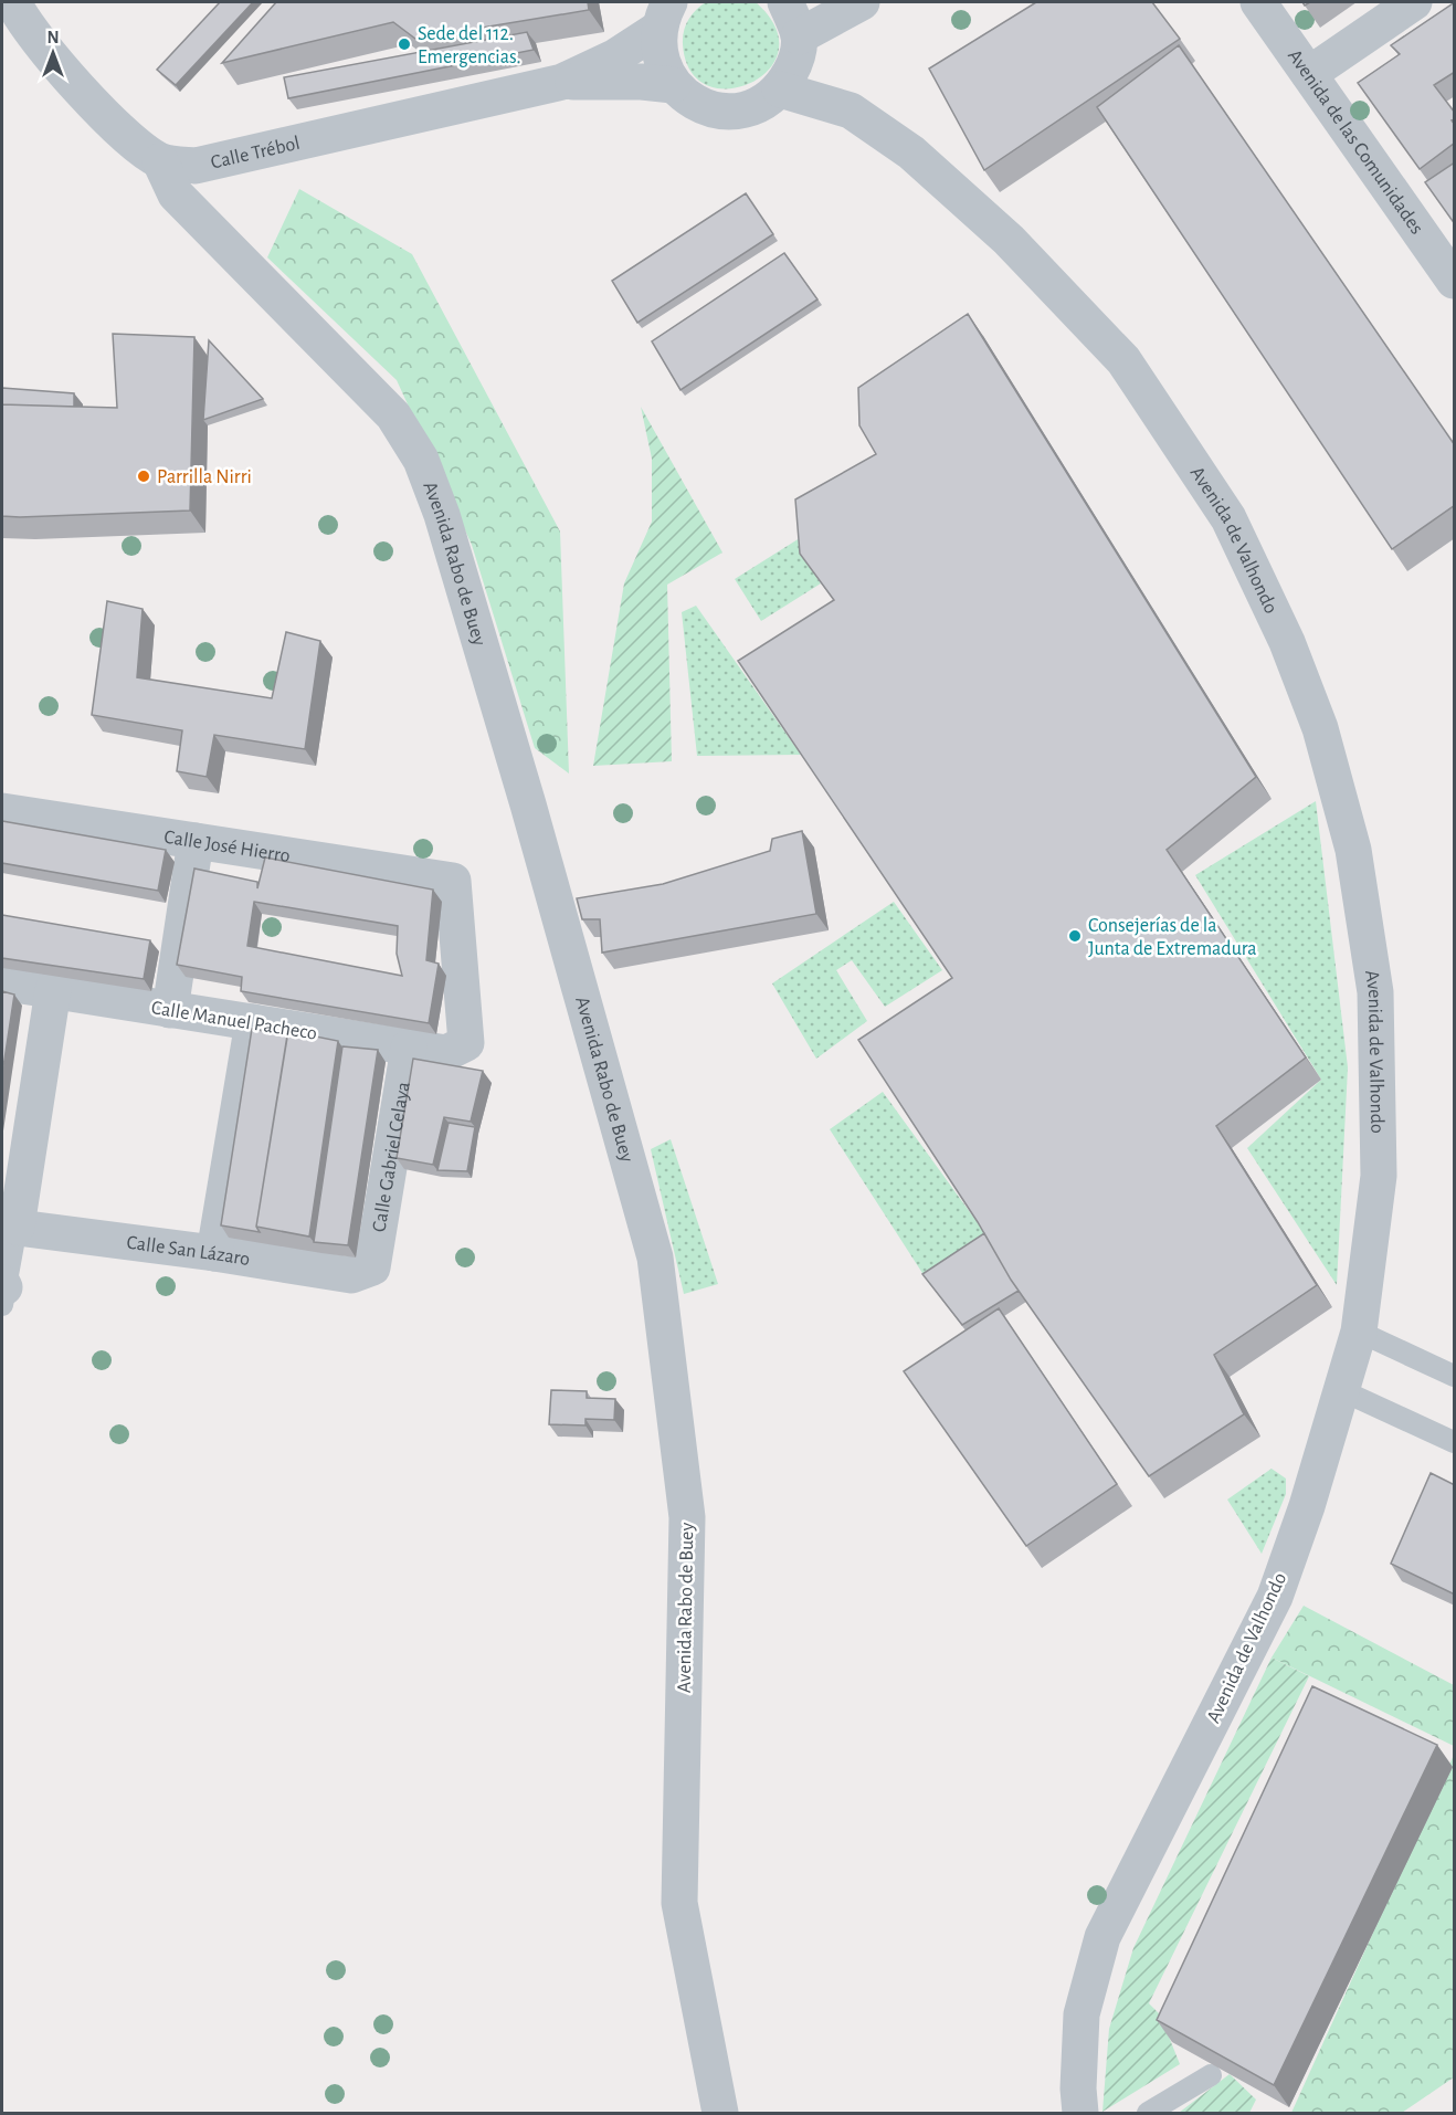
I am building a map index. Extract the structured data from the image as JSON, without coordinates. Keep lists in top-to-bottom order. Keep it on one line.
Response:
{"streets":{"street":["Avenida de las Comunidades","Calle Trébol","Avenida de Valhondo","Avenida Rabo de Buey","Calle José Hierro","Calle Manuel Pacheco","Calle Gabriel Celaya","Calle San Lázaro"]},"crossings":[["Calle Trébol","Avenida Rabo de Buey"],["Calle José Hierro","Calle Manuel Pacheco"],["Calle Manuel Pacheco","Calle Gabriel Celaya"],["Calle Gabriel Celaya","Calle San Lázaro"]],"places":["Sede del 112. Emergencias.","Parrilla Nirri","Consejerías de la Junta de Extremadura"],"north":"top"}
